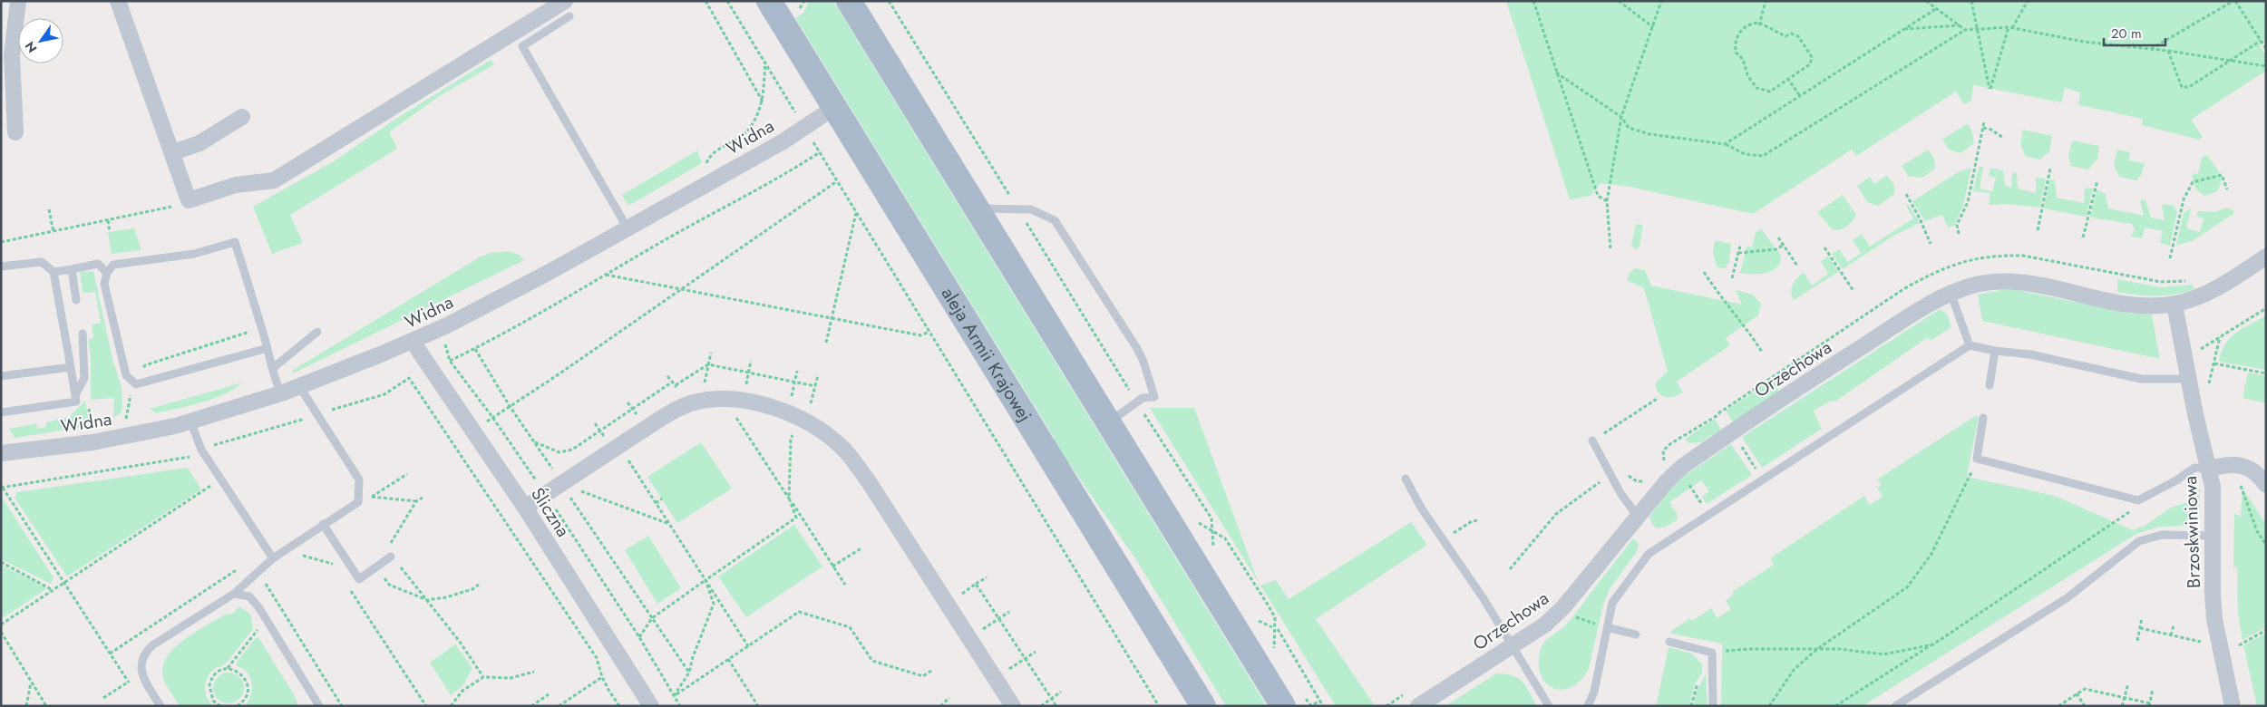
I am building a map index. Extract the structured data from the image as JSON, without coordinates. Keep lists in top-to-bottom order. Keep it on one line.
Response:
{"streets":{"main road":["aleja Armii Krajowej"],"street":["Widna","Orzechowa","Śliczna","Brzoskwiniowa"]},"crossings":[["Widna","aleja Armii Krajowej"],["Widna","Śliczna"],["Orzechowa","Brzoskwiniowa"]],"scale_bar":"20 m","north":"bottom left"}
